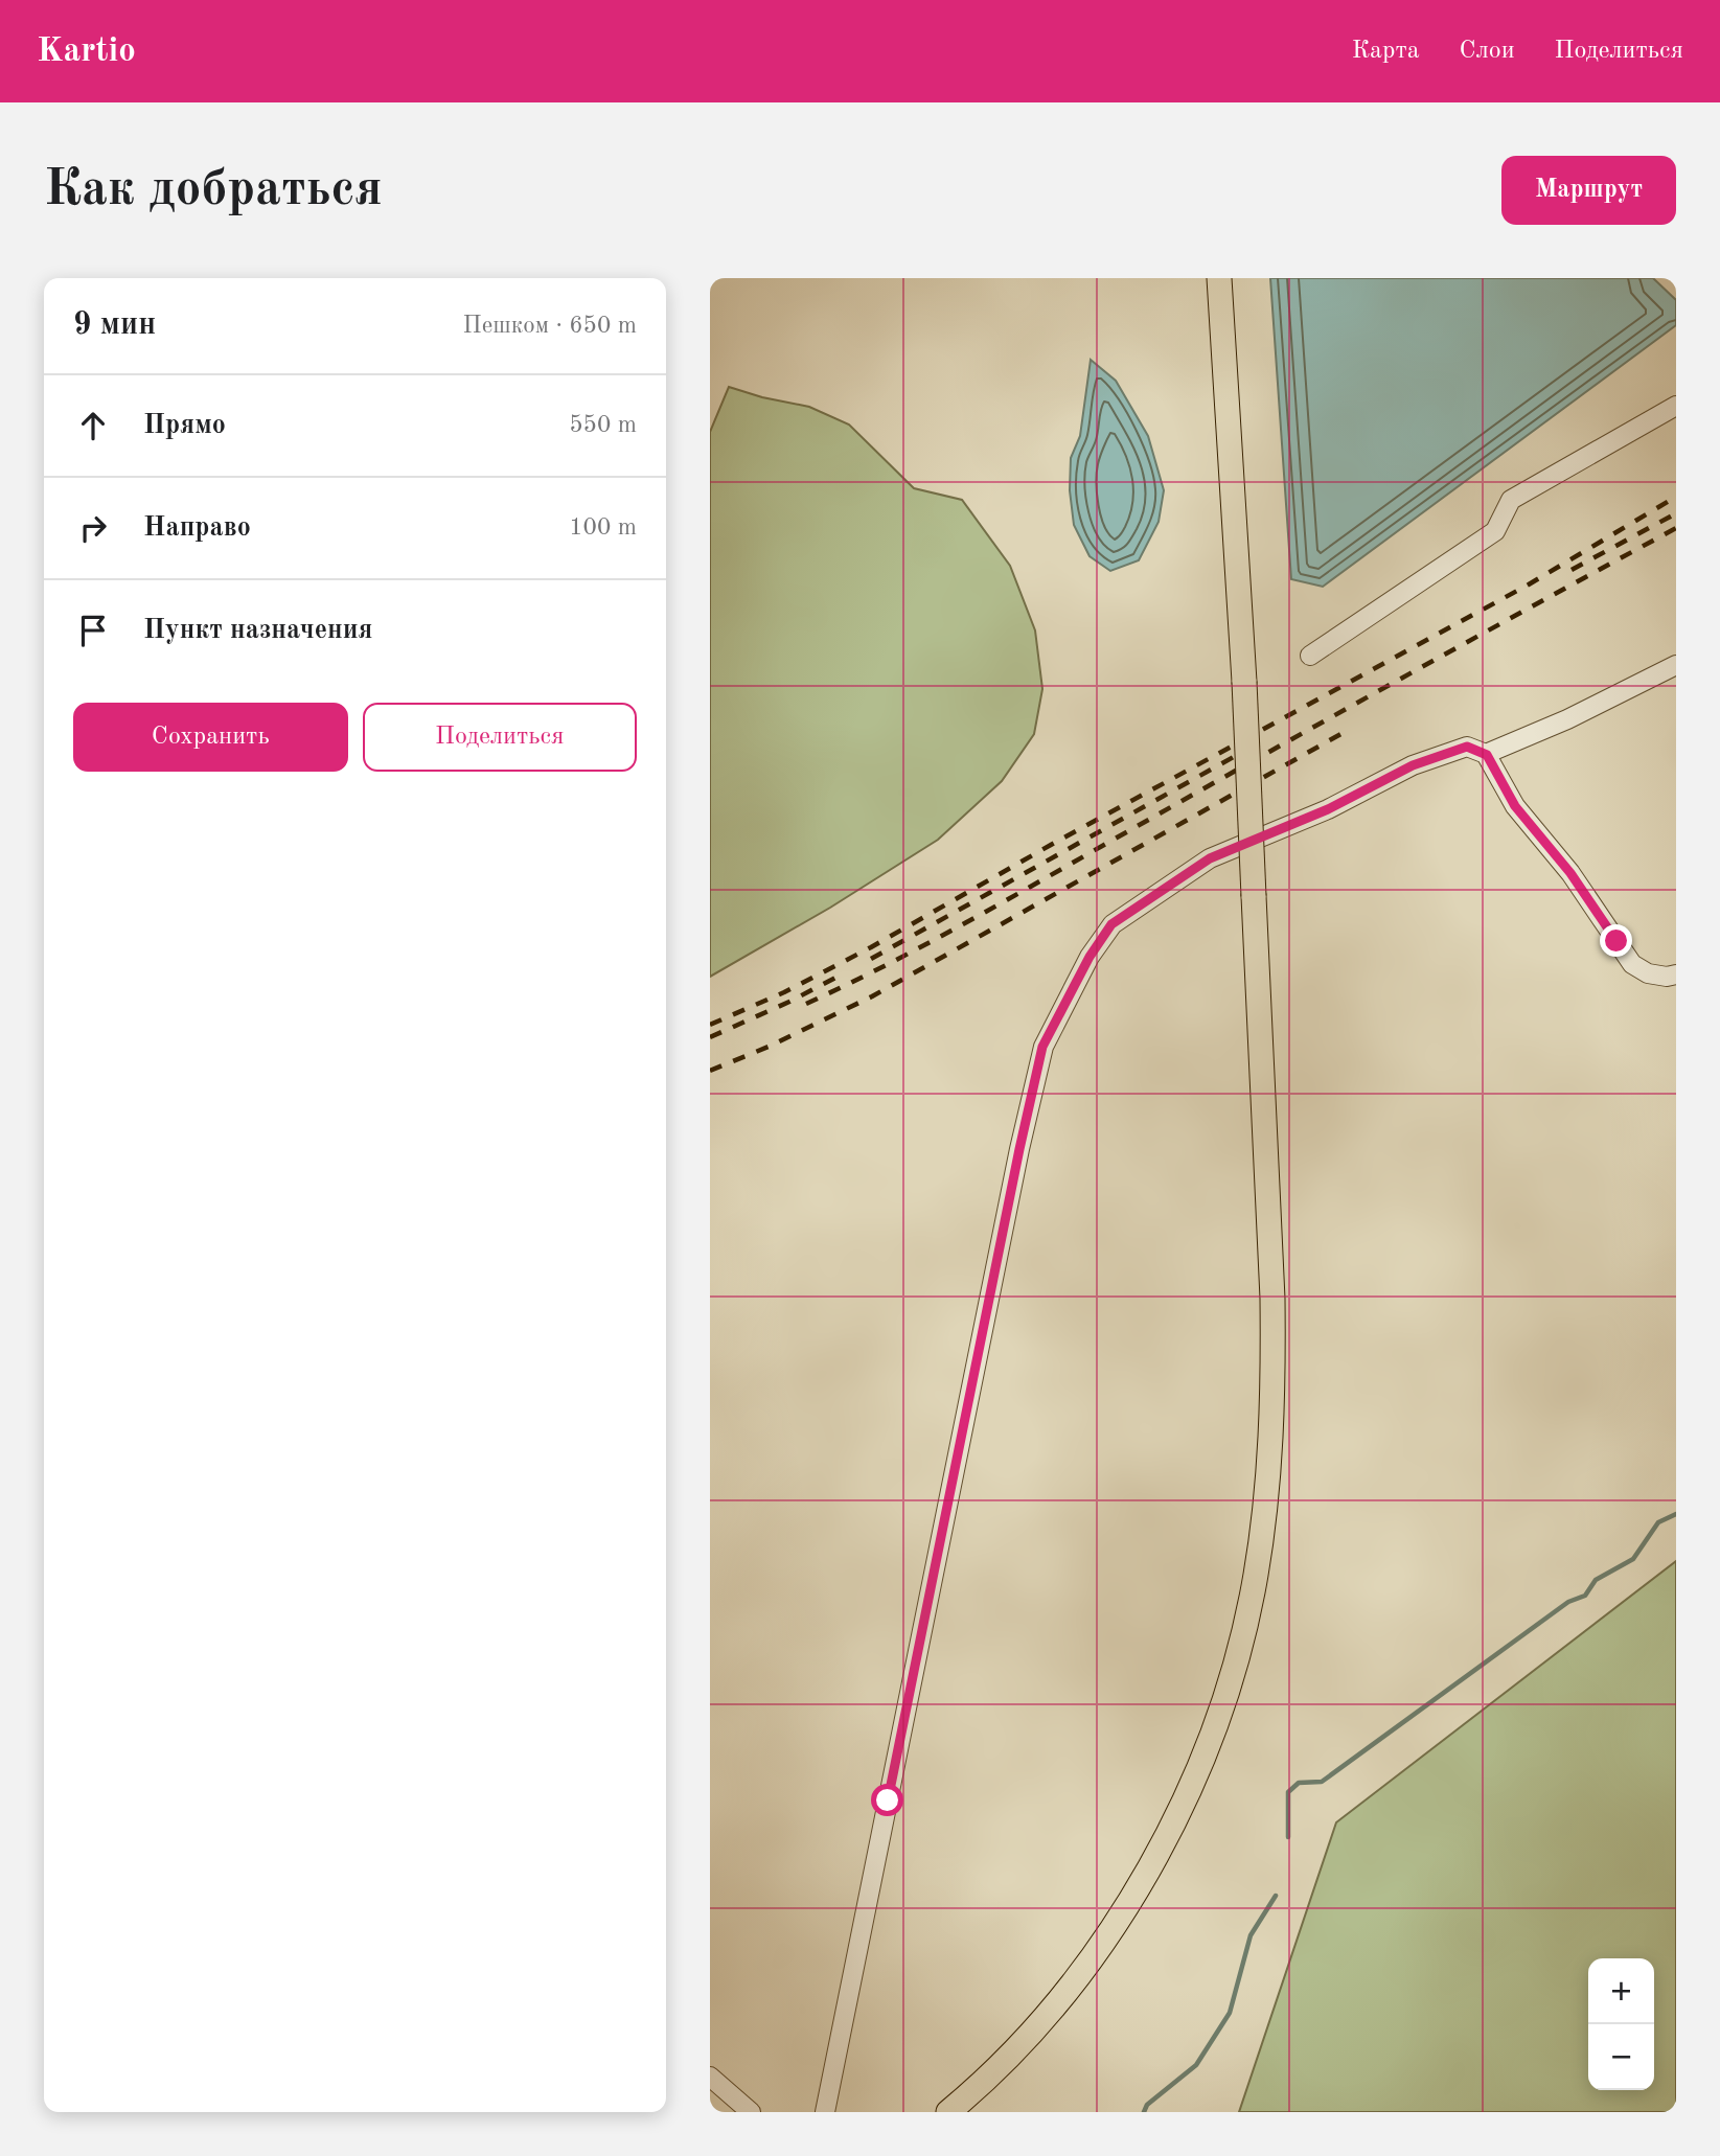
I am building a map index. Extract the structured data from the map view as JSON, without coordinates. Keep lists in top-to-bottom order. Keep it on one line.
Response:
{"page":{"header":"Kartio","nav":["Карта","Слои","Поделиться"],"buttons":["Маршрут",["Сохранить","Поделиться"]],"title":"Как добраться","heading":["9 мин","Пешком · 650 m"],"list":[["Прямо","550 m"],["Направо","100 m"],"Пункт назначения"],"map_buttons":["+","−"]}}
